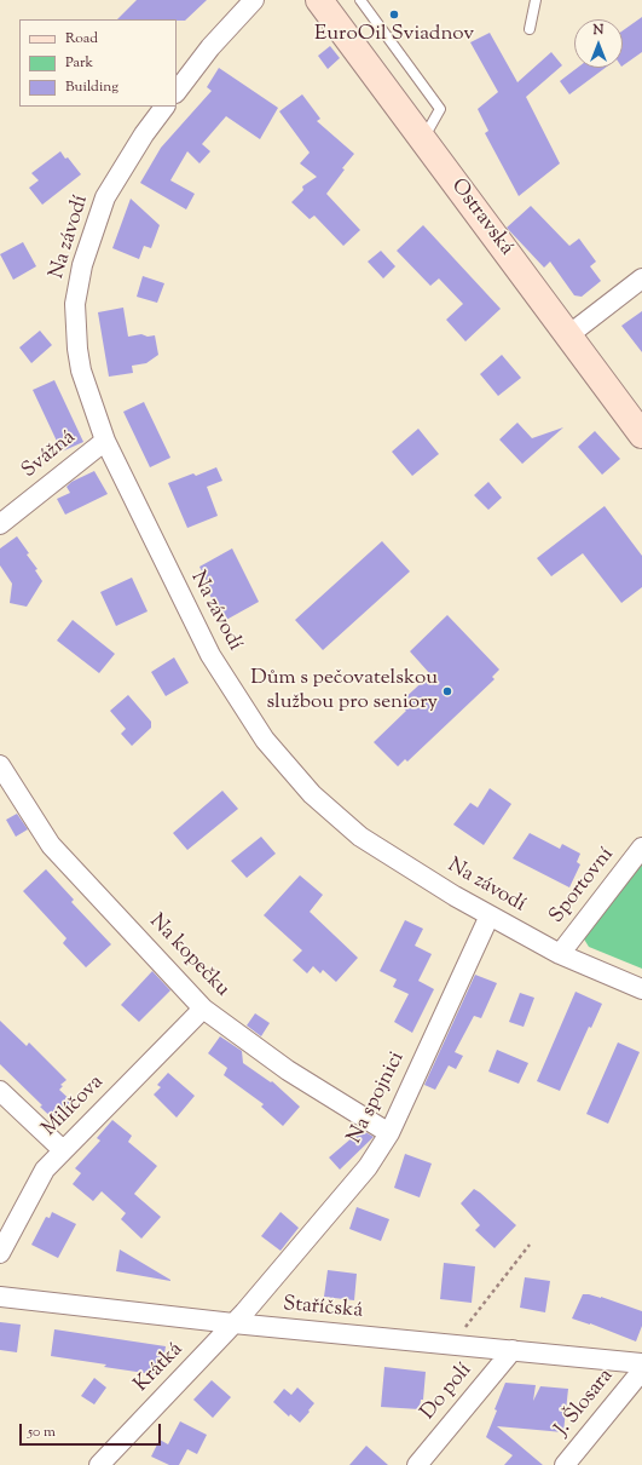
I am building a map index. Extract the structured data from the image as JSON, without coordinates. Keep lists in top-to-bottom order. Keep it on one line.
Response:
{"streets":{"street":["Ostravská","Na závodí","Svážná","Sportovní","Na kopečku","Na spojnici","Milíčova","Staříčská","Krátká","Do polí","J. Šlosara"]},"crossings":[["Na závodí","Svážná"],["Na závodí","Sportovní"],["Na závodí","Na spojnici"],["Na kopečku","Na spojnici"],["Na kopečku","Milíčova"],["Na spojnici","Staříčská"],["Na spojnici","Krátká"],["Staříčská","Krátká"],["Staříčská","Do polí"]],"places":["EuroOil Sviadnov","Dům s pečovatelskou službou pro seniory"],"legend":["Road","Park","Building"],"scale_bar":"50 m","north":"top"}
